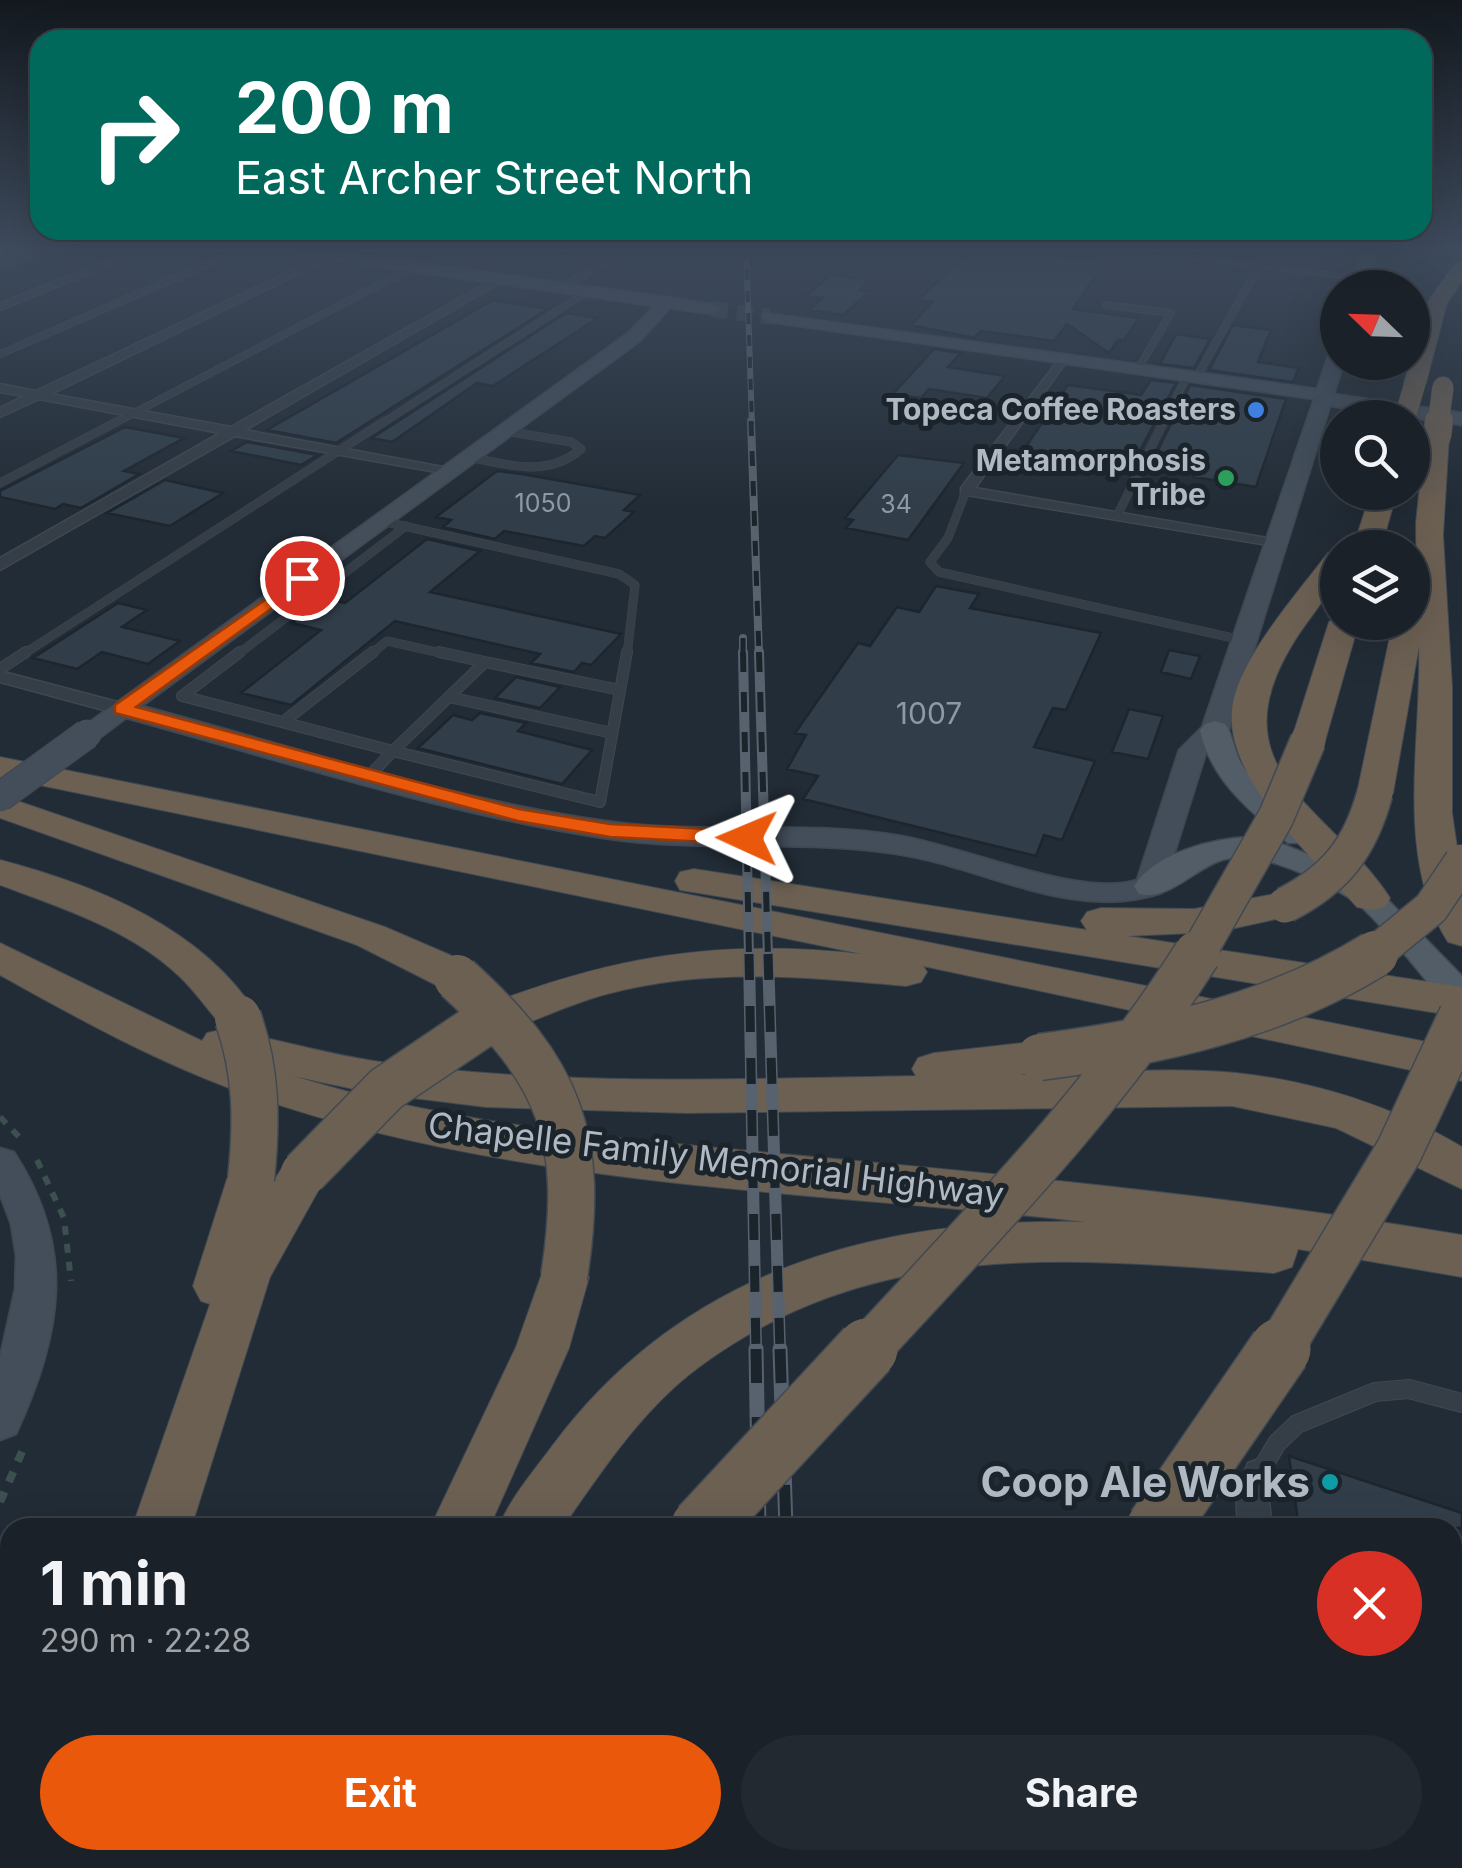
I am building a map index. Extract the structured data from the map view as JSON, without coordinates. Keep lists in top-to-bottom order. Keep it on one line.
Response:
{"streets":{"highway":["Chapelle Family Memorial Highway"]},"places":["Topeca Coffee Roasters","Metamorphosis Tribe","Coop Ale Works"],"house_numbers":["1050","34","1007"],"north":"top left","page":{"turn":["200 m","East Archer Street North"],"heading":["1 min","290 m · 22:28"],"buttons":["Exit","Share"]}}
